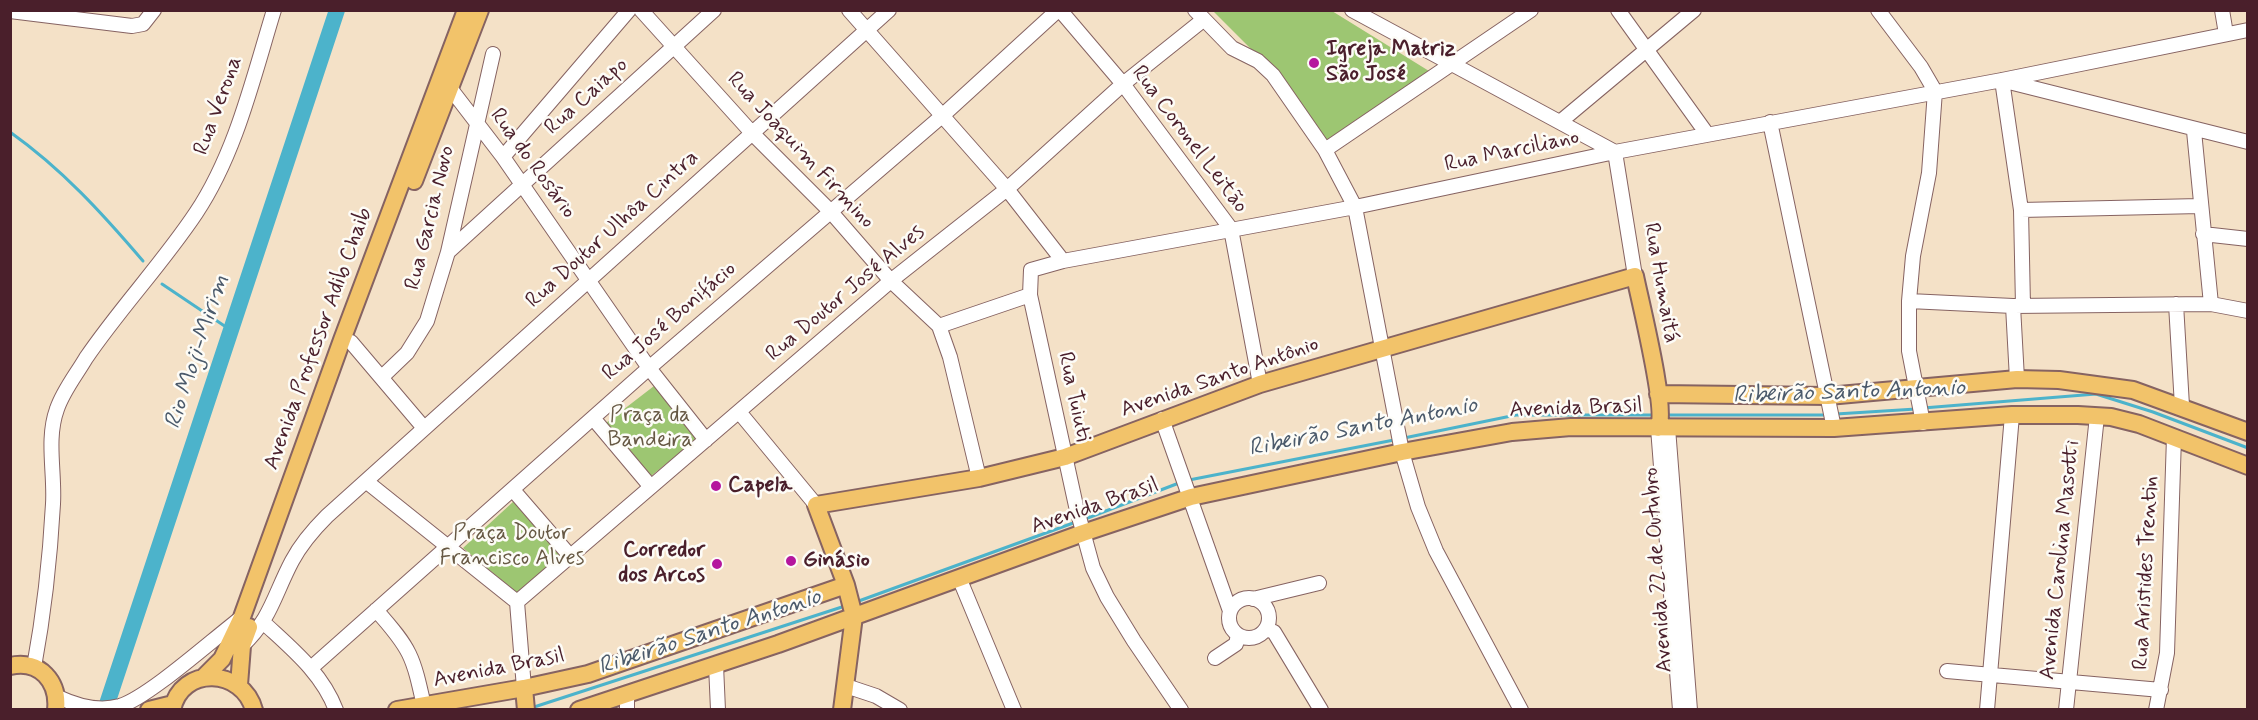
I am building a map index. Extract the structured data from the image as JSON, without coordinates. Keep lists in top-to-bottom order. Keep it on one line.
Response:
{"streets":{"main road":["Rua Humaitá","Avenida Professor Adib Chaib","Avenida Santo Antônio","Avenida Brasil"],"street":["Rua Caiapo","Rua Verona","Rua Coronel Leitão","Rua Joaquim Firmino","Rua Marciliano","Rua do Rosário","Rua Garcia Novo","Rua Doutor Ulhôa Cintra","Rua Doutor José Alves","Rua José Bonifácio","Rua Tuiuti","Avenida Carolina Masotti","Avenida 22 de Outubro","Rua Aristides Trentin"]},"crossings":[["Rua Caiapo","Rua Joaquim Firmino"],["Rua Caiapo","Rua do Rosário"],["Rua Caiapo","Rua Garcia Novo"],["Rua Coronel Leitão","Rua Marciliano"],["Rua Coronel Leitão","Rua Doutor José Alves"],["Rua Coronel Leitão","Rua José Bonifácio"],["Rua Coronel Leitão","Avenida Santo Antônio"],["Rua Joaquim Firmino","Rua Doutor Ulhôa Cintra"],["Rua Joaquim Firmino","Rua Doutor José Alves"],["Rua Joaquim Firmino","Rua José Bonifácio"],["Rua Marciliano","Rua Humaitá"],["Rua Marciliano","Rua Tuiuti"],["Rua do Rosário","Rua Garcia Novo"],["Rua do Rosário","Rua Doutor Ulhôa Cintra"],["Rua do Rosário","Rua Doutor José Alves"],["Rua do Rosário","Rua José Bonifácio"],["Rua do Rosário","Avenida Professor Adib Chaib"],["Rua Doutor Ulhôa Cintra","Avenida Professor Adib Chaib"],["Rua Humaitá","Avenida Santo Antônio"],["Rua Humaitá","Avenida Brasil"],["Rua Humaitá","Avenida 22 de Outubro"],["Avenida Santo Antônio","Rua Tuiuti"],["Rua Tuiuti","Avenida Brasil"],["Avenida Brasil","Avenida Carolina Masotti"],["Avenida Brasil","Avenida 22 de Outubro"],["Avenida Brasil","Rua Aristides Trentin"]],"water":["Rio Moji-Mirim","Ribeirão Santo Antonio"],"parks":["Praça da Bandeira","Praça Doutor Francisco Alves"],"places":["Igreja Matriz São José","Capela","Ginásio","Corredor dos Arcos"]}
